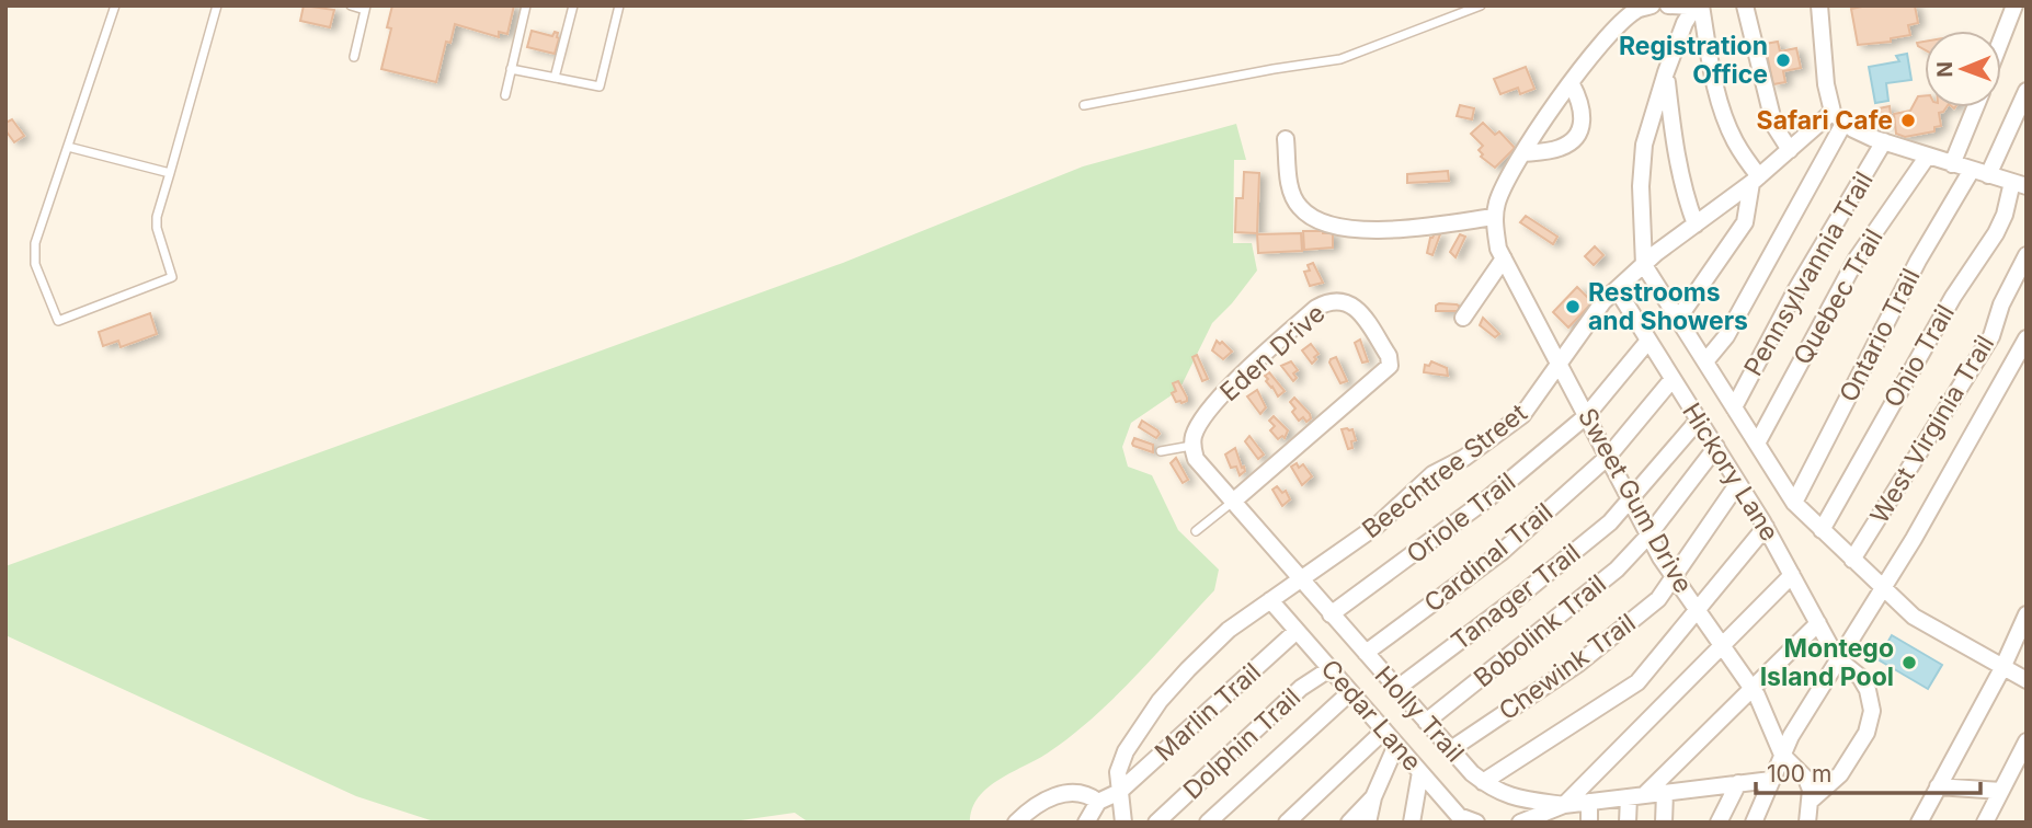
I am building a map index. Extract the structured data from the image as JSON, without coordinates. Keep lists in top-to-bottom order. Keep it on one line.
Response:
{"streets":{"street":["Pennsylvannia Trail","Quebec Trail","Ontario Trail","Eden Drive","Ohio Trail","West Virginia Trail","Beechtree Street","Hickory Lane","Sweet Gum Drive","Oriole Trail","Cardinal Trail","Tanager Trail","Bobolink Trail","Chewink Trail","Marlin Trail","Holly Trail","Cedar Lane","Dolphin Trail"]},"crossings":[["Beechtree Street","Hickory Lane"],["Beechtree Street","Sweet Gum Drive"],["Beechtree Street","Marlin Trail"],["Beechtree Street","Holly Trail"],["Beechtree Street","Cedar Lane"],["Hickory Lane","Sweet Gum Drive"],["Hickory Lane","Oriole Trail"],["Hickory Lane","Cardinal Trail"],["Hickory Lane","Tanager Trail"],["Hickory Lane","Bobolink Trail"],["Hickory Lane","Chewink Trail"],["Sweet Gum Drive","Oriole Trail"],["Sweet Gum Drive","Cardinal Trail"],["Sweet Gum Drive","Tanager Trail"],["Sweet Gum Drive","Bobolink Trail"],["Sweet Gum Drive","Chewink Trail"],["Oriole Trail","Holly Trail"],["Cardinal Trail","Holly Trail"],["Tanager Trail","Holly Trail"],["Bobolink Trail","Holly Trail"],["Chewink Trail","Holly Trail"],["Marlin Trail","Cedar Lane"],["Cedar Lane","Dolphin Trail"]],"places":["Registration Office","Safari Cafe","Restrooms and Showers","Montego Island Pool"],"scale_bar":"100 m","north":"left"}
